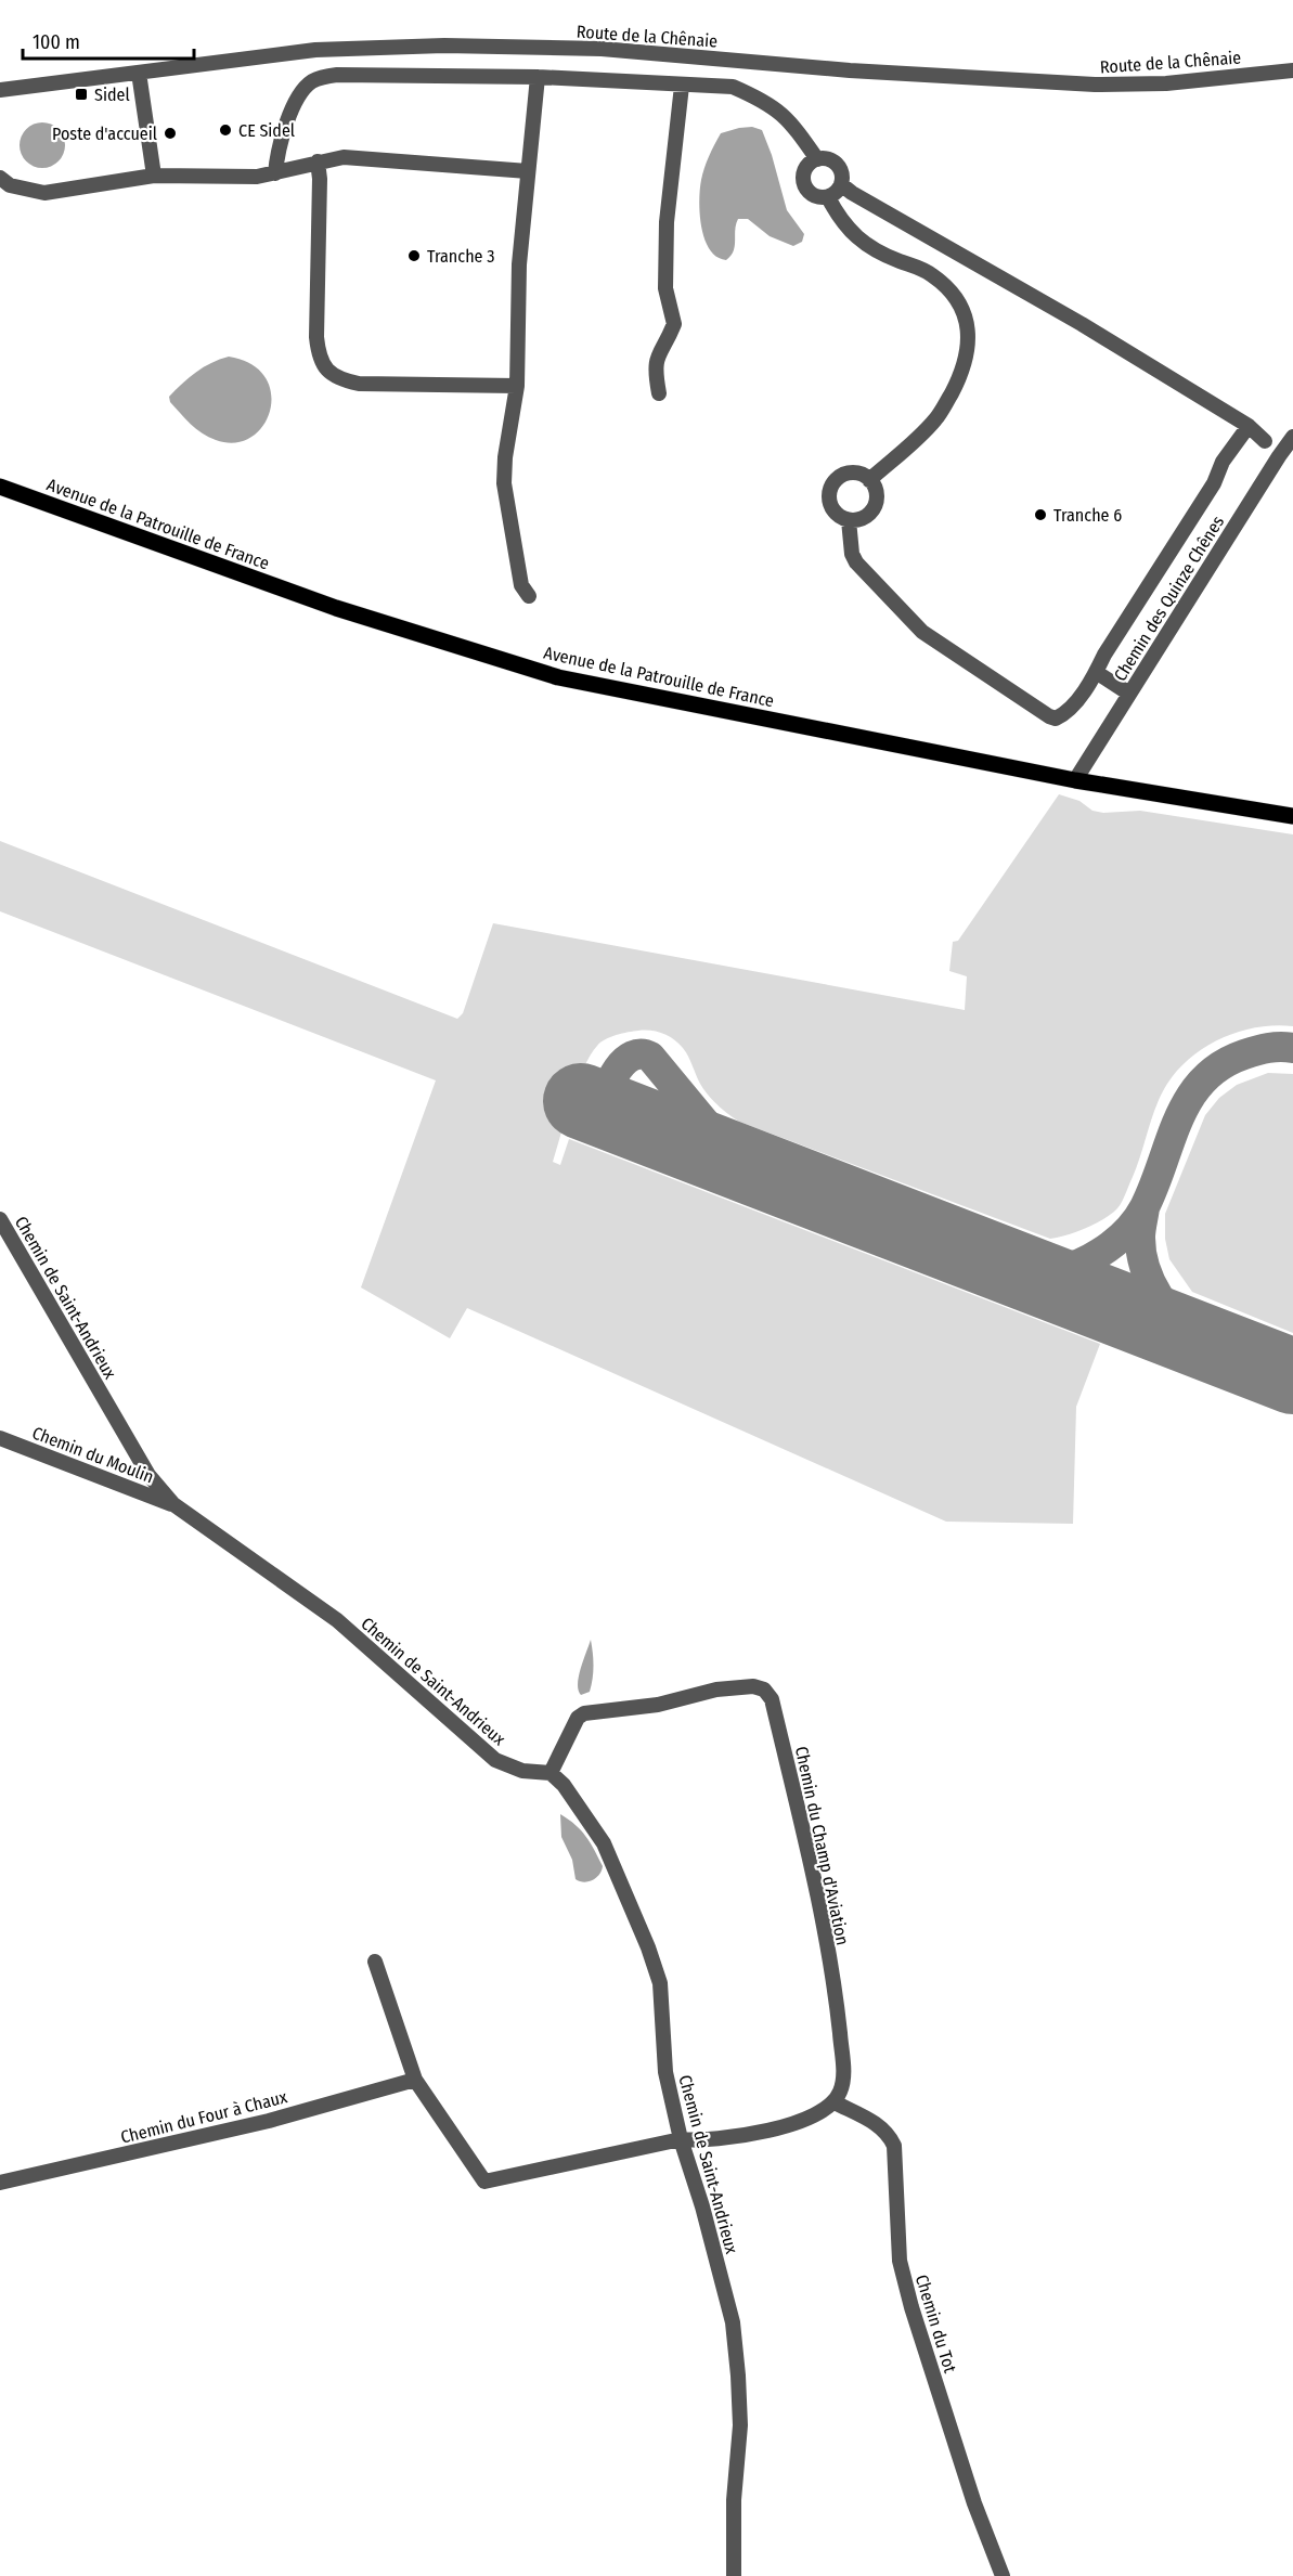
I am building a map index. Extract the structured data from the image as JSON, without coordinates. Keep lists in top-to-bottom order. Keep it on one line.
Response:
{"streets":{"main road":["Avenue de la Patrouille de France"],"street":["Route de la Chênaie","Chemin des Quinze Chênes","Chemin de Saint-Andrieux","Chemin du Moulin","Chemin du Champ d'Aviation","Chemin du Four à Chaux","Chemin du Tot"]},"crossings":[["Avenue de la Patrouille de France","Chemin des Quinze Chênes"],["Chemin de Saint-Andrieux","Chemin du Moulin"],["Chemin de Saint-Andrieux","Chemin du Champ d'Aviation"],["Chemin du Champ d'Aviation","Chemin du Tot"]],"places":{"transit":["Sidel"],"other":["CE Sidel","Poste d'accueil","Tranche 3","Tranche 6"]},"scale_bar":"100 m"}
